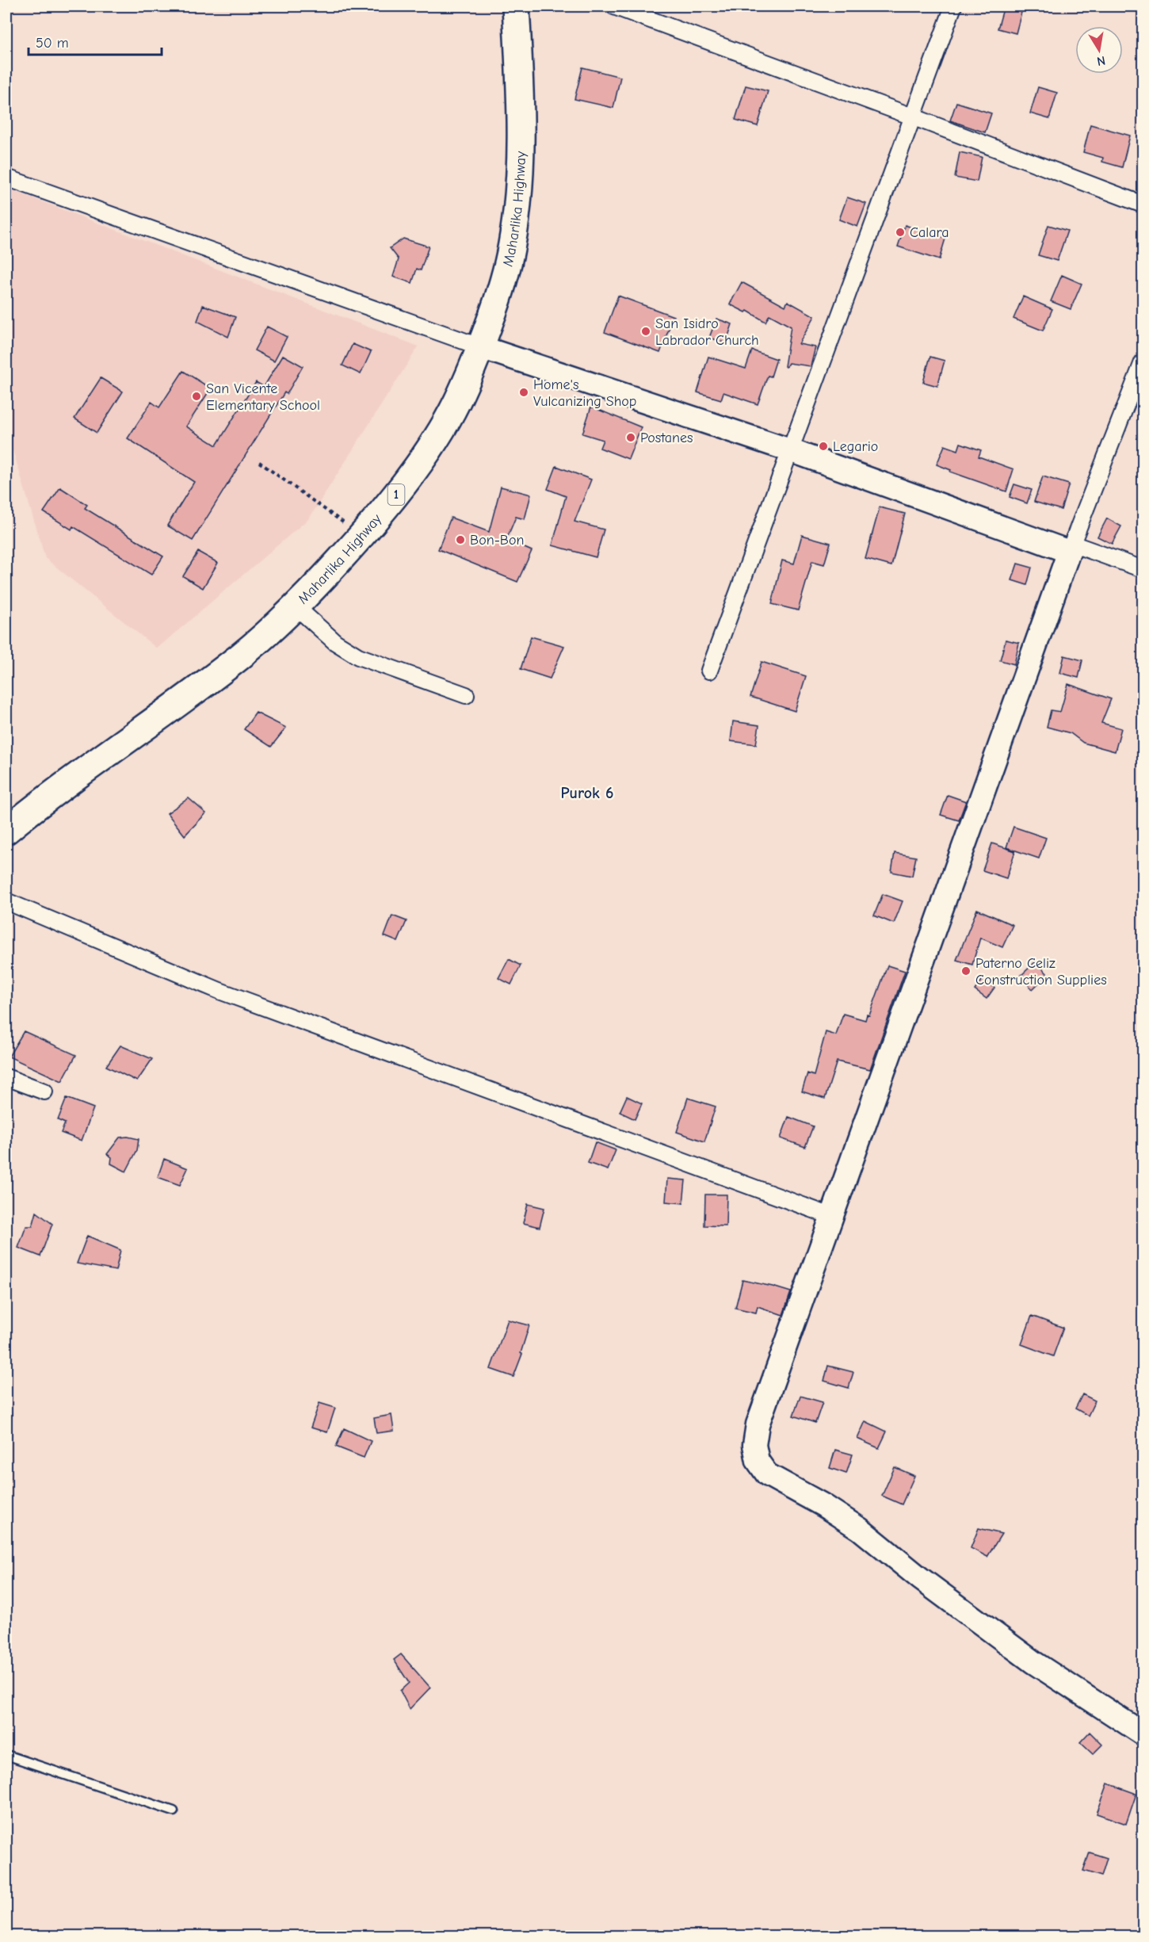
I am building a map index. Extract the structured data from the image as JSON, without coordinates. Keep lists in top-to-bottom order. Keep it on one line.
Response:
{"streets":{"highway":["Maharlika Highway","1"]},"districts":["Purok 6"],"places":["Calara","San Isidro Labrador Church","Home's Vulcanizing Shop","San Vicente Elementary School","Postanes","Legario","Bon-Bon","Paterno Celiz Construction Supplies"],"scale_bar":"50 m","north":"bottom"}
